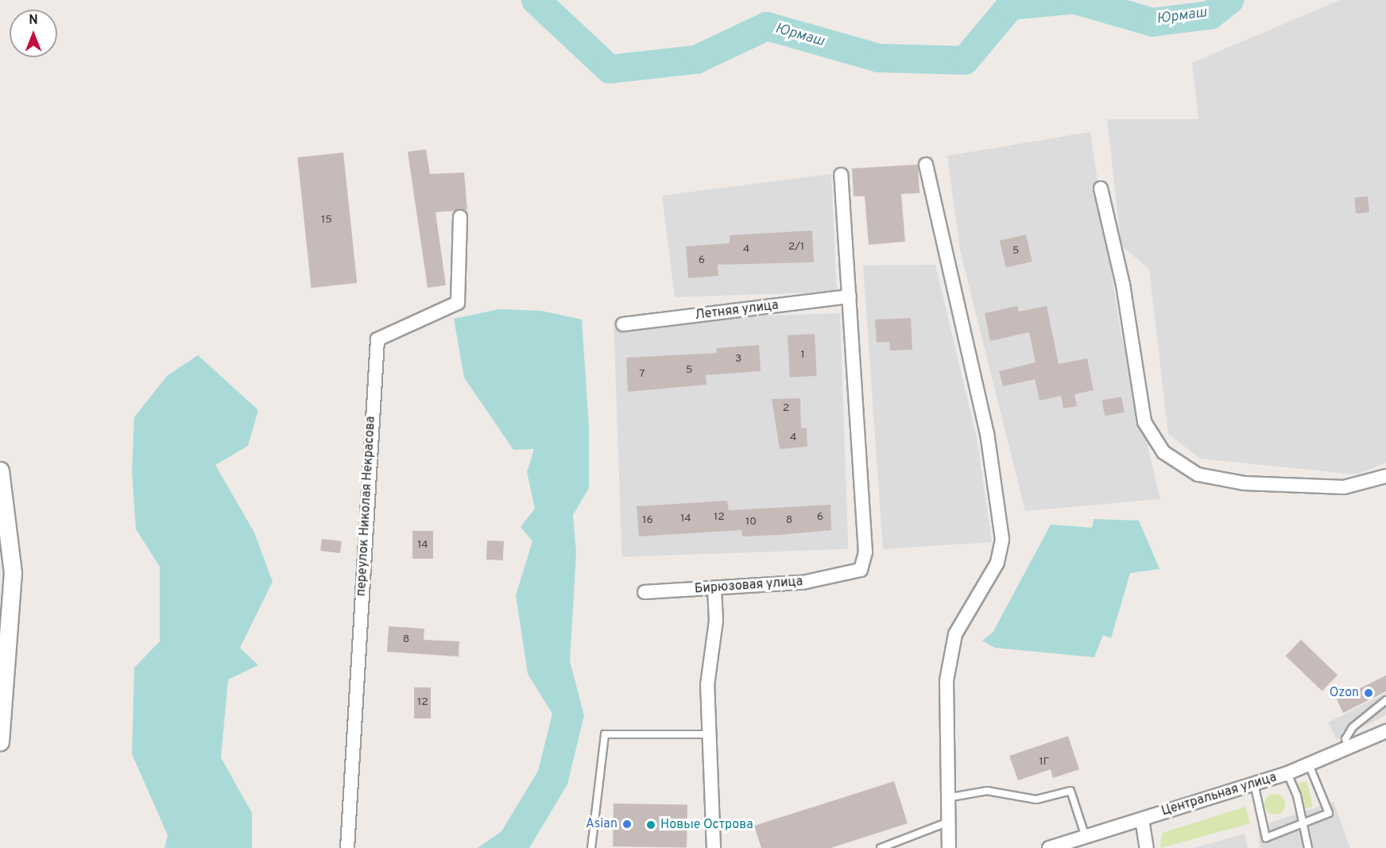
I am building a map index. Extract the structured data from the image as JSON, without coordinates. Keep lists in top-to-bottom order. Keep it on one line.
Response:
{"streets":{"street":["Летняя улица","переулок Николая Некрасова","Бирюзовая улица","Центральная улица"]},"crossings":[["Летняя улица","Бирюзовая улица"]],"water":["Юрмаш"],"places":["Ozon","Asian","Новые Острова"],"house_numbers":["15","2/1","4","5","6","1","3","5","7","2","4","12","6","14","16","8","10","14","8","12","1Г"],"north":"top"}
